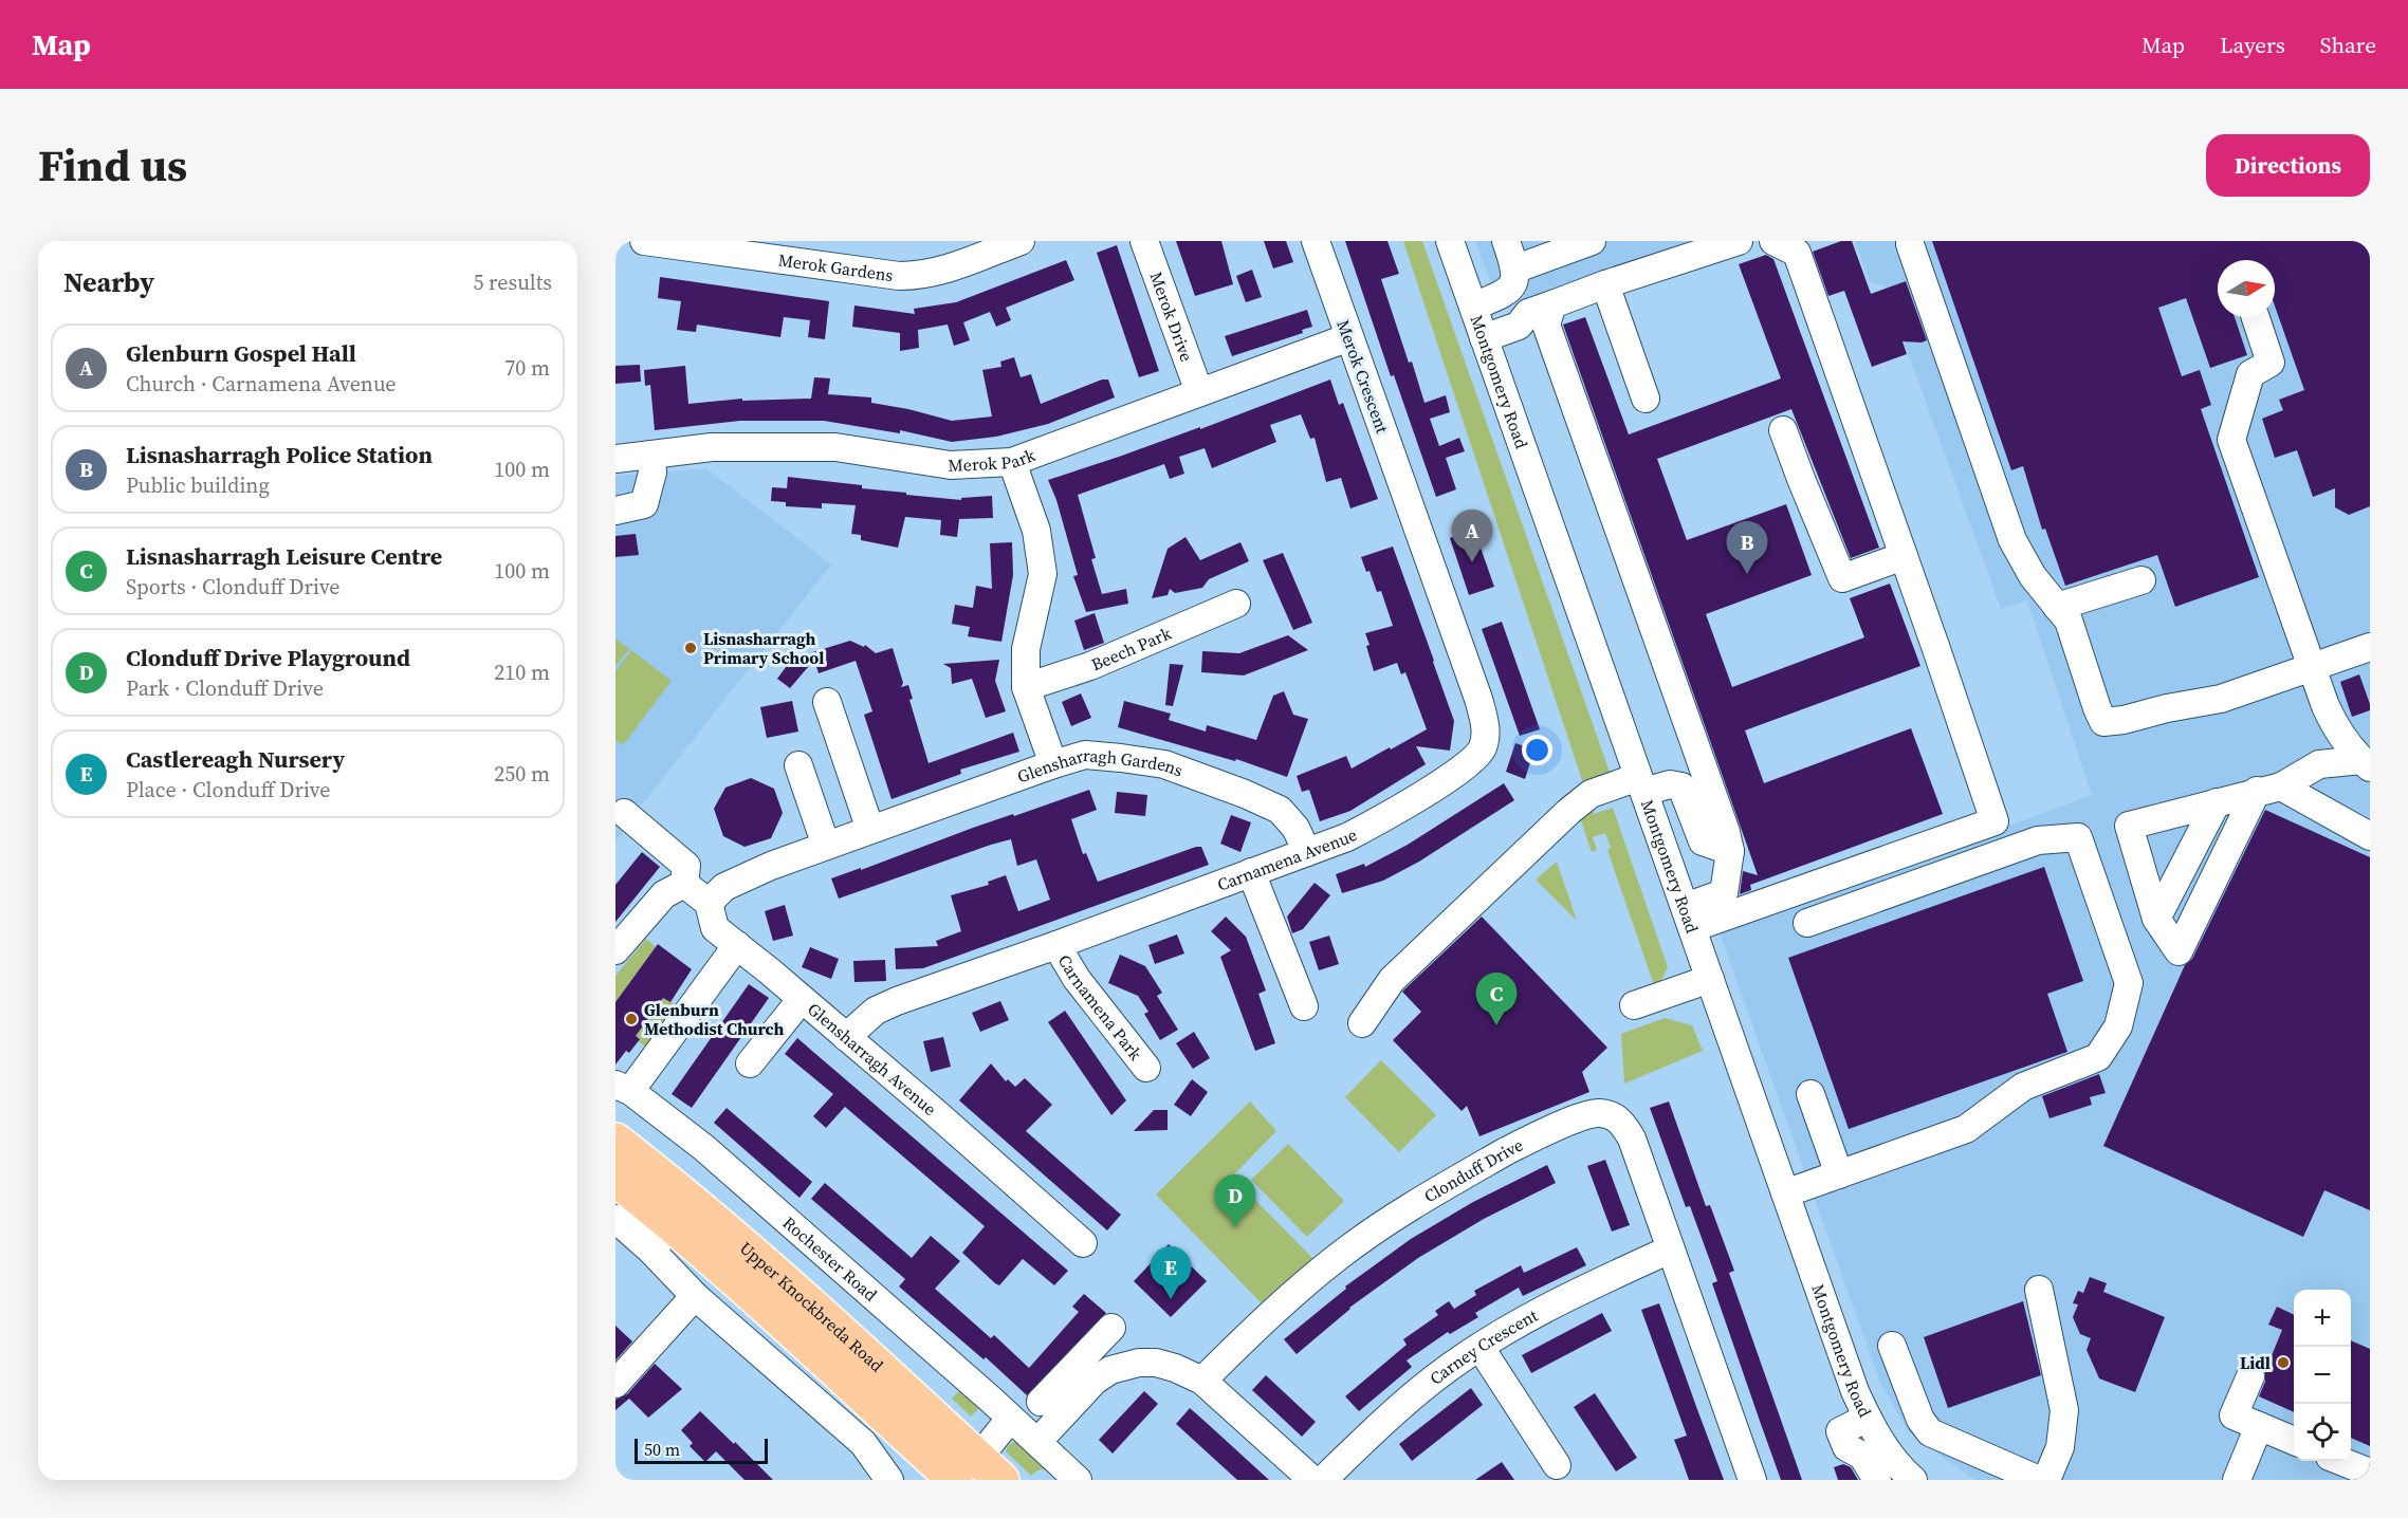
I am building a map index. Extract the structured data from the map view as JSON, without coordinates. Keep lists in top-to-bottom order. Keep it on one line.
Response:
{"streets":{"highway":["Upper Knockbreda Road"],"street":["Merok Gardens","Merok Drive","Merok Crescent","Montgomery Road","Merok Park","Beech Park","Glensharragh Gardens","Carnamena Avenue","Carnamena Park","Glensharragh Avenue","Clonduff Drive","Rochester Road","Carney Crescent"]},"crossings":[["Merok Drive","Merok Park"],["Merok Crescent","Merok Park"],["Merok Crescent","Carnamena Avenue"],["Glensharragh Gardens","Carnamena Avenue"],["Glensharragh Gardens","Glensharragh Avenue"],["Carnamena Avenue","Carnamena Park"],["Carnamena Avenue","Glensharragh Avenue"],["Clonduff Drive","Carney Crescent"],["Rochester Road","Upper Knockbreda Road"]],"places":["Lisnasharragh Primary School","Glenburn Methodist Church","Lidl"],"scale_bar":"50 m","north":"right","page":{"header":"Map","nav":["Map","Layers","Share"],"title":"Find us","buttons":"Directions","heading":["Nearby","5 results"],"list":[{"mark":"A","name":"Glenburn Gospel Hall","note":"Church · Carnamena Avenue","value":"70 m"},{"mark":"B","name":"Lisnasharragh Police Station","note":"Public building","value":"100 m"},{"mark":"C","name":"Lisnasharragh Leisure Centre","note":"Sports · Clonduff Drive","value":"100 m"},{"mark":"D","name":"Clonduff Drive Playground","note":"Park · Clonduff Drive","value":"210 m"},{"mark":"E","name":"Castlereagh Nursery","note":"Place · Clonduff Drive","value":"250 m"}],"pins":["A","B","C","D","E"],"map_buttons":["+","−"],"scale":"50 m"}}
